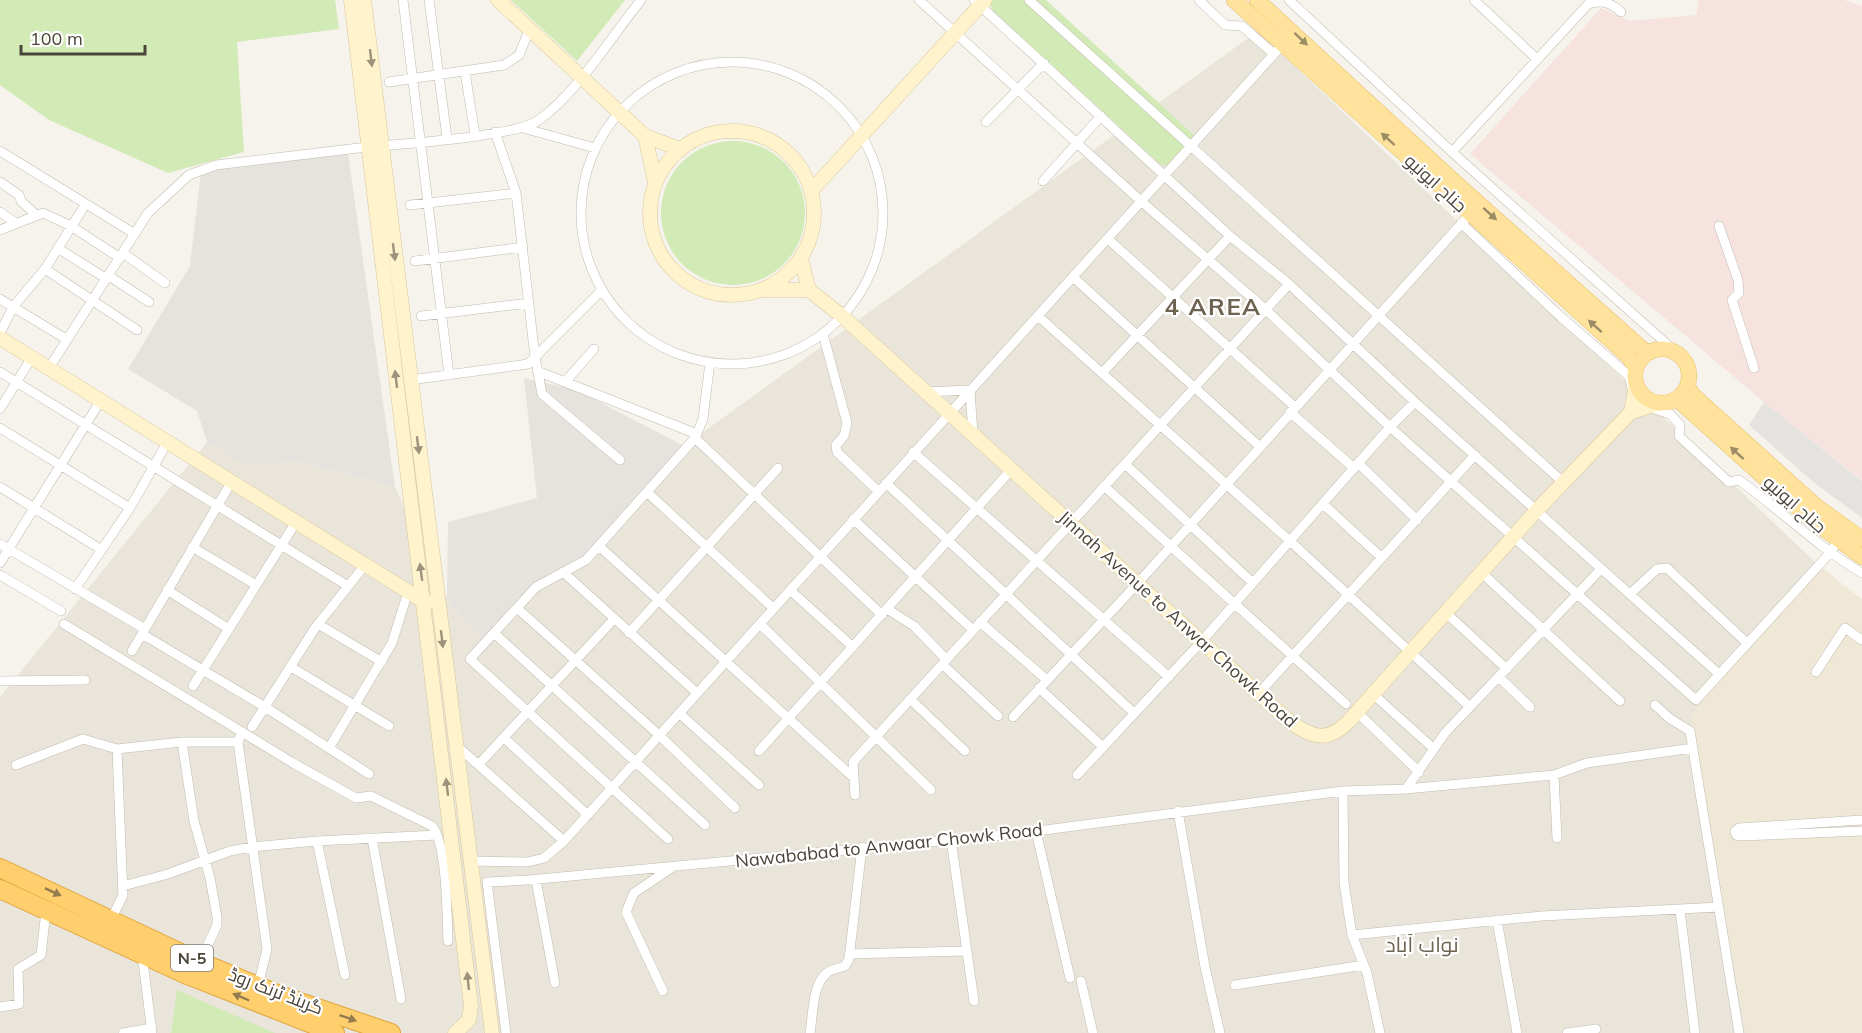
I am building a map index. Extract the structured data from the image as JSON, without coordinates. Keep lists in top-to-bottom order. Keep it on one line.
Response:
{"streets":{"highway":["N-5","گرینڈ ٹرنک روڈ"],"main road":["جناح ایونیو"],"street":["Jinnah Avenue to Anwar Chowk Road","Nawababad to Anwaar Chowk Road"]},"crossings":[["جناح ایونیو","Jinnah Avenue to Anwar Chowk Road"]],"districts":["4 AREA","نواب آباد"],"scale_bar":"100 m"}
